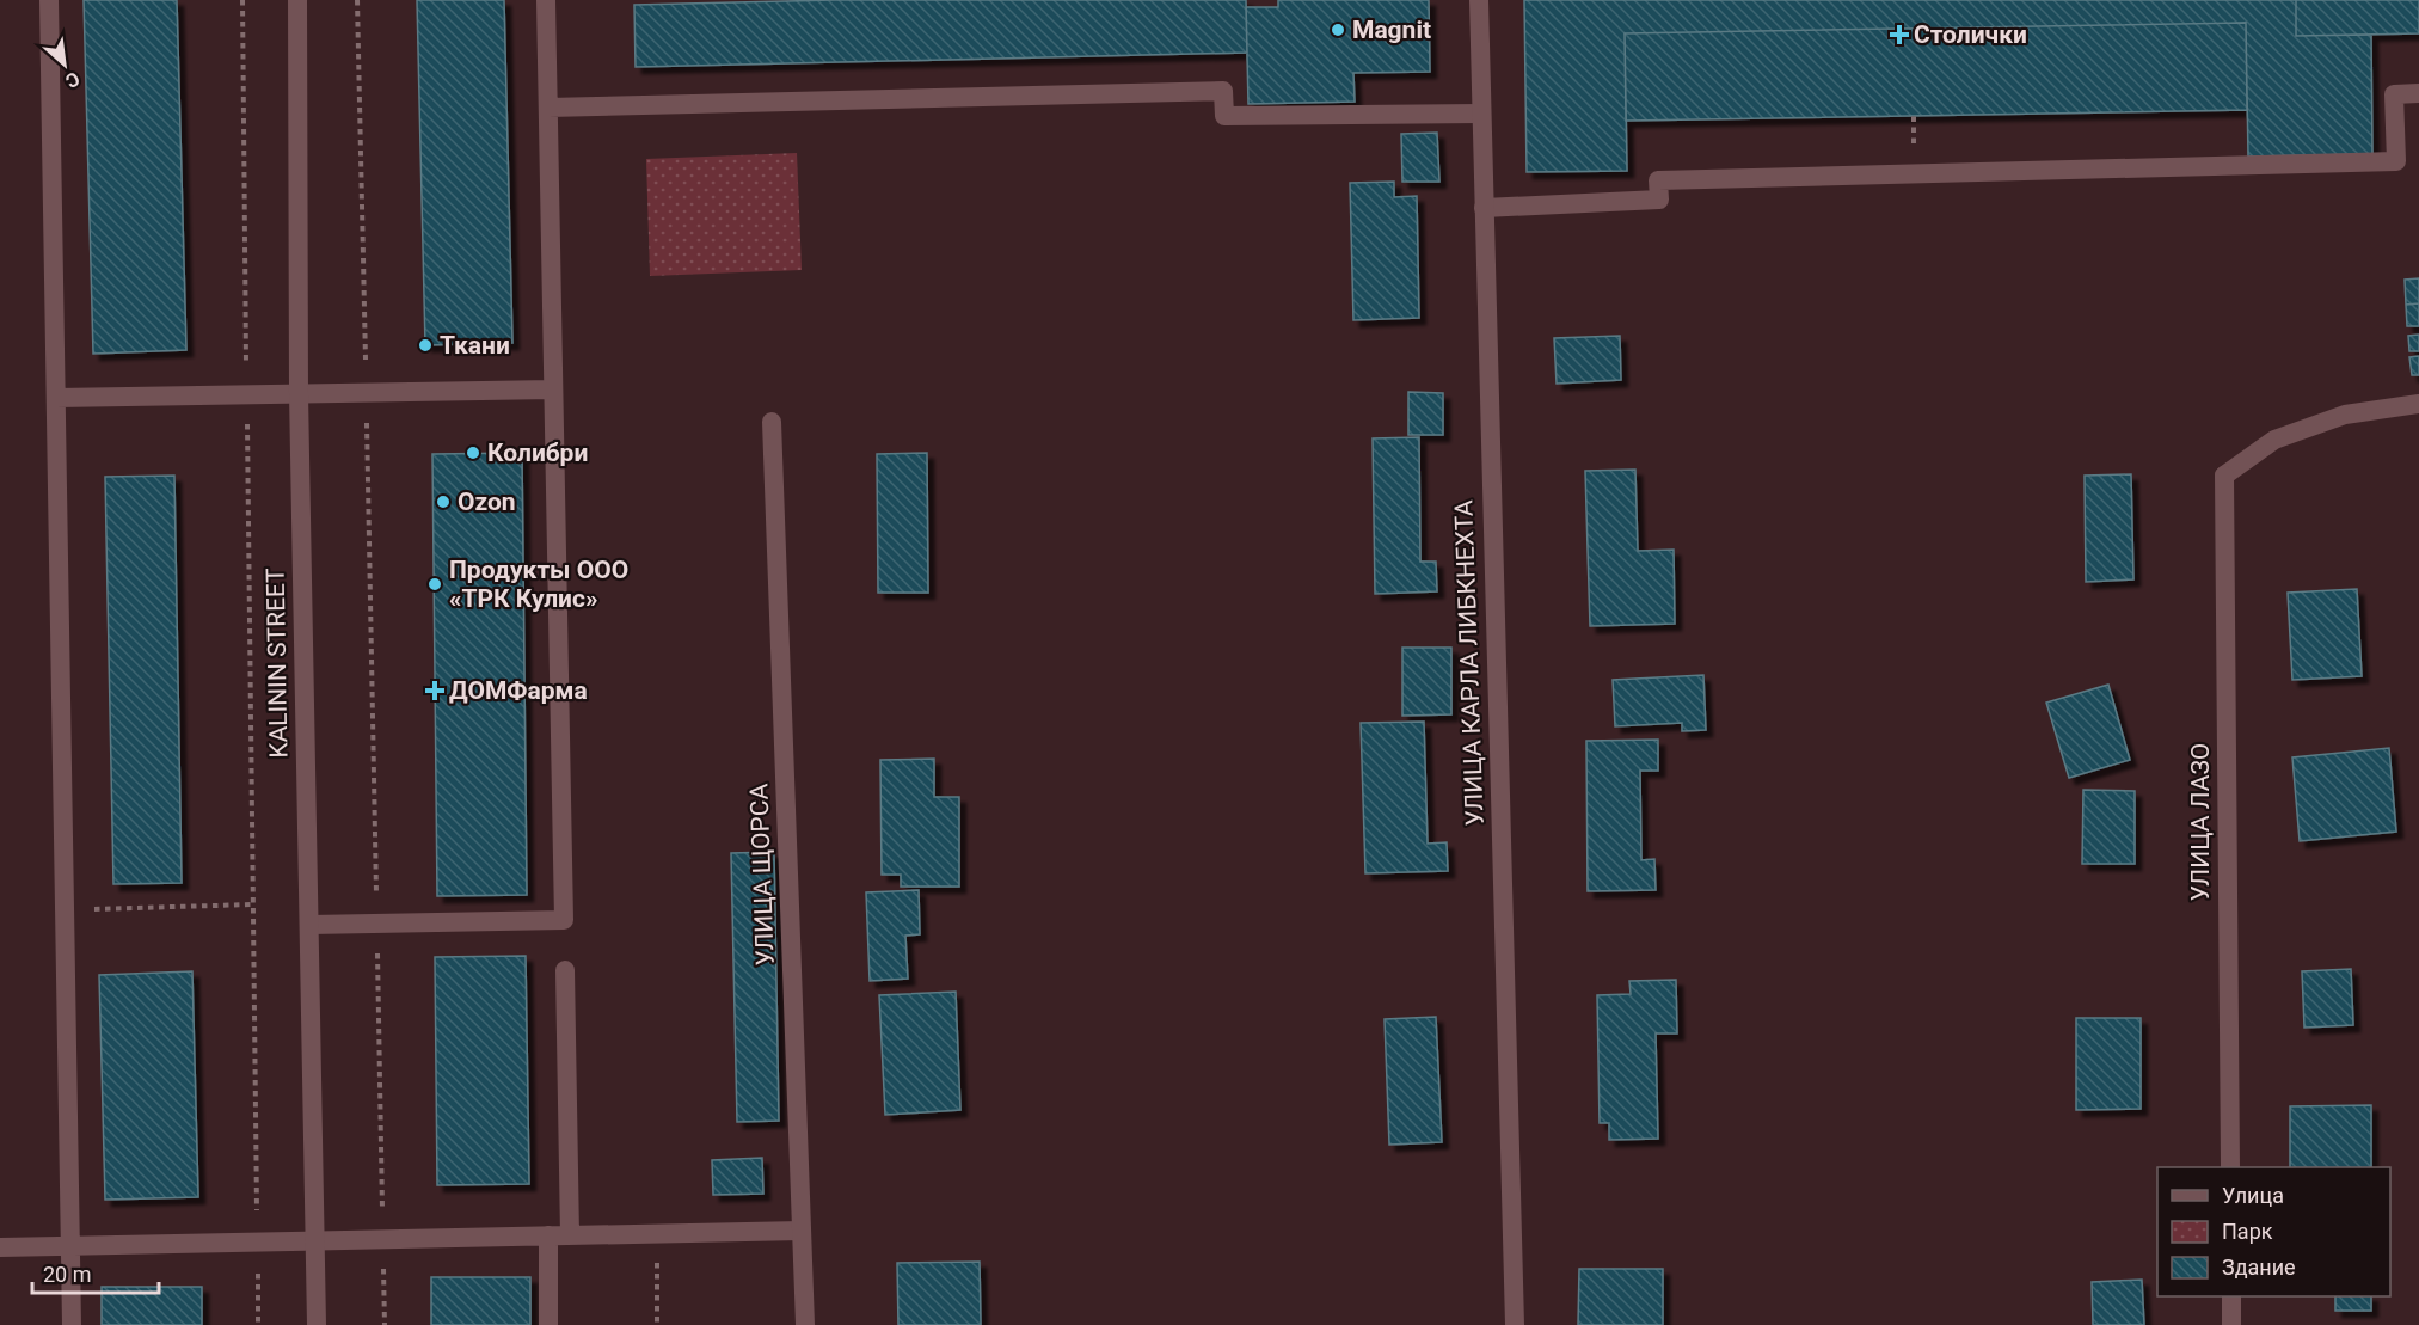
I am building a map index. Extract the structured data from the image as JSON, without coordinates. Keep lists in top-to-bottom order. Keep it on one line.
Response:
{"streets":{"street":["KALININ STREET","УЛИЦА КАРЛА ЛИБКНЕХТА","УЛИЦА ЛАЗО","УЛИЦА ЩОРСА"]},"places":{"other":["Magnit","Ткани","Колибри","Ozon","Продукты ООО «ТРК Кулис»"],"health":["Столички","ДОМФарма"]},"legend":["Улица","Парк","Здание"],"scale_bar":"20 m","north":"bottom right"}
